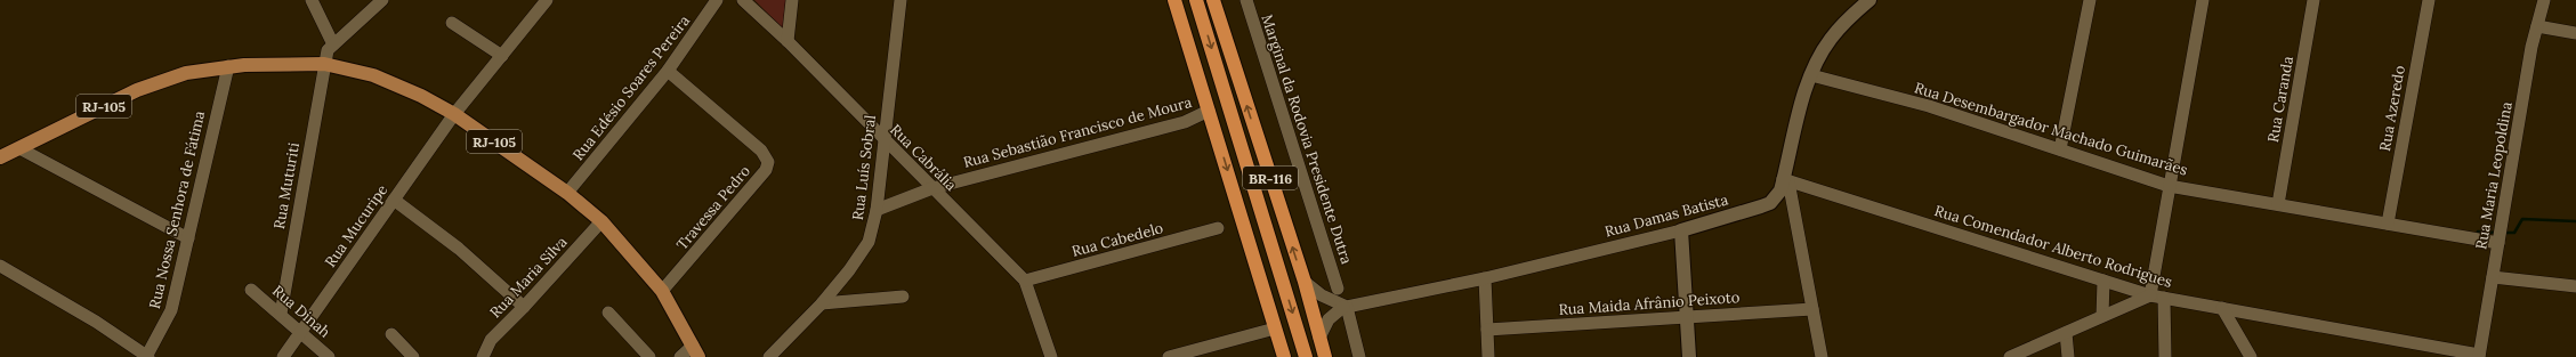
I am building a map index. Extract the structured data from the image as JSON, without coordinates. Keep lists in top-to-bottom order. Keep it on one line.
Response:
{"streets":{"highway":["BR-116"],"main road":["RJ-105"],"street":["Rua Edésio Soares Pereira","Rua Caranda","Rua Azeredo","Rua Desembargador Machado Guimarães","Rua Sebastião Francisco de Moura","Marginal da Rodovia Presidente Dutra","Rua Cabrália","Rua Luís Sobral","Rua Maria Leopoldina","Rua Muturiti","Travessa Pedro","Rua Nossa Senhora de Fátima","Rua Damas Batista","Rua Mucuripe","Rua Cabedelo","Rua Comendador Alberto Rodrigues","Rua Maria Silva","Rua Maida Afrânio Peixoto","Rua Dinah"]},"crossings":[["Rua Edésio Soares Pereira","RJ-105"],["Rua Edésio Soares Pereira","Travessa Pedro"],["Rua Caranda","Rua Desembargador Machado Guimarães"],["RJ-105","Rua Muturiti"],["RJ-105","Travessa Pedro"],["RJ-105","Rua Nossa Senhora de Fátima"],["RJ-105","Rua Mucuripe"],["RJ-105","Rua Maria Silva"],["Rua Azeredo","Rua Desembargador Machado Guimarães"],["Rua Desembargador Machado Guimarães","Rua Maria Leopoldina"],["Rua Desembargador Machado Guimarães","Rua Damas Batista"],["Rua Sebastião Francisco de Moura","Rua Cabrália"],["Rua Sebastião Francisco de Moura","Rua Luís Sobral"],["Rua Sebastião Francisco de Moura","BR-116"],["Rua Cabrália","Rua Luís Sobral"],["Rua Cabrália","Rua Cabedelo"],["Rua Maria Leopoldina","Rua Comendador Alberto Rodrigues"],["Rua Muturiti","Rua Dinah"],["Rua Damas Batista","Rua Comendador Alberto Rodrigues"],["Rua Mucuripe","Rua Dinah"]]}
